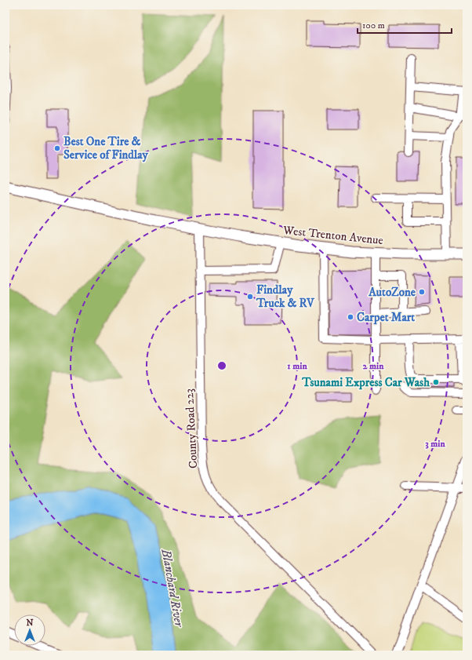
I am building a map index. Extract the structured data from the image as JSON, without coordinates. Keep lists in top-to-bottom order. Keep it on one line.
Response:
{"streets":{"main road":["West Trenton Avenue"],"street":["County Road 223"]},"crossings":[["West Trenton Avenue","County Road 223"]],"water":["Blanchard River"],"places":["Best One Tire & Service of Findlay","AutoZone","Findlay Truck & RV","Carpet Mart","Tsunami Express Car Wash"],"scale_bar":"100 m","north":"top","rings":["1 min","2 min","3 min"]}
